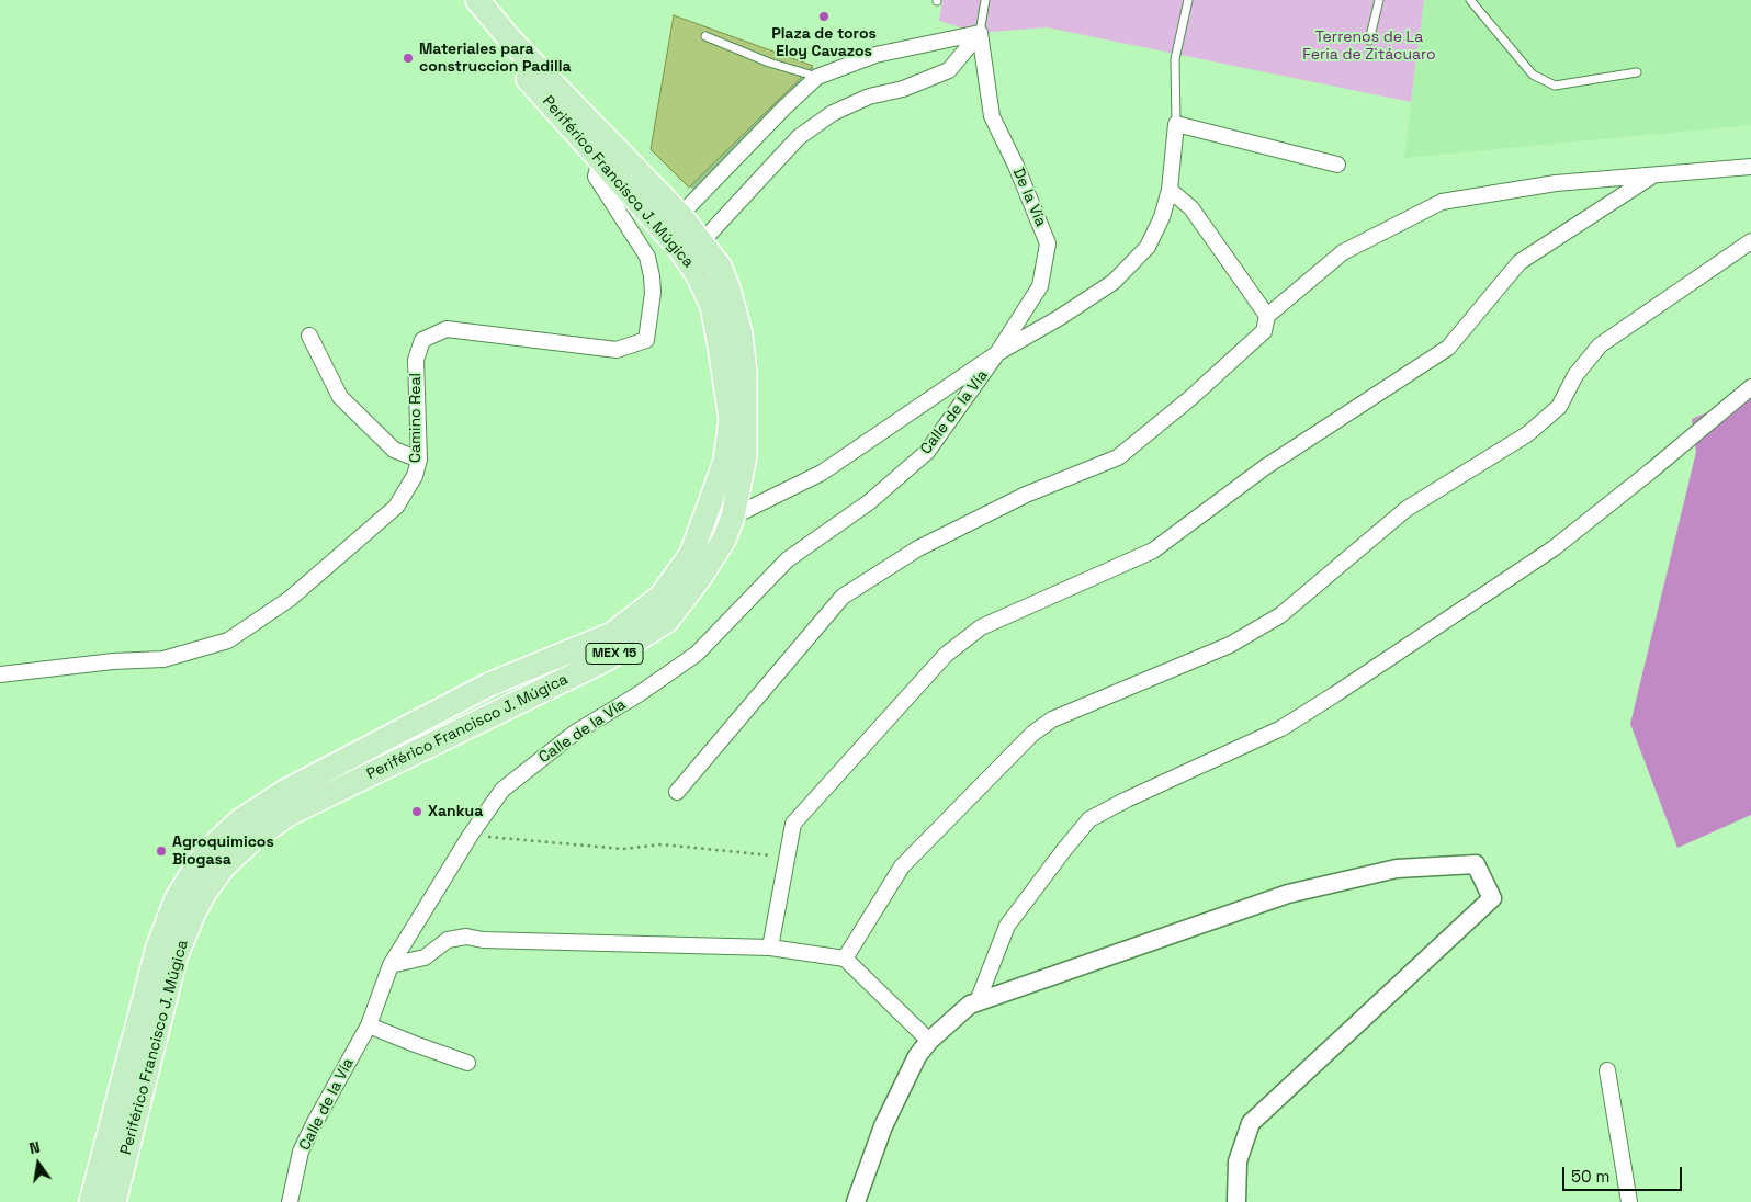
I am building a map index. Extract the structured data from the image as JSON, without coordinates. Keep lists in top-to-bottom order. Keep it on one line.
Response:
{"streets":{"main road":["Periférico Francisco J. Múgica","MEX 15"],"street":["De la Vía","Calle de la Vía","Camino Real"]},"crossings":[["Periférico Francisco J. Múgica","Camino Real"],["De la Vía","Calle de la Vía"]],"parks":["Terrenos de La Feria de Zitácuaro"],"places":["Plaza de toros Eloy Cavazos","Materiales para construccion Padilla","Xankua","Agroquimicos Biogasa"],"scale_bar":"50 m","north":"top"}
